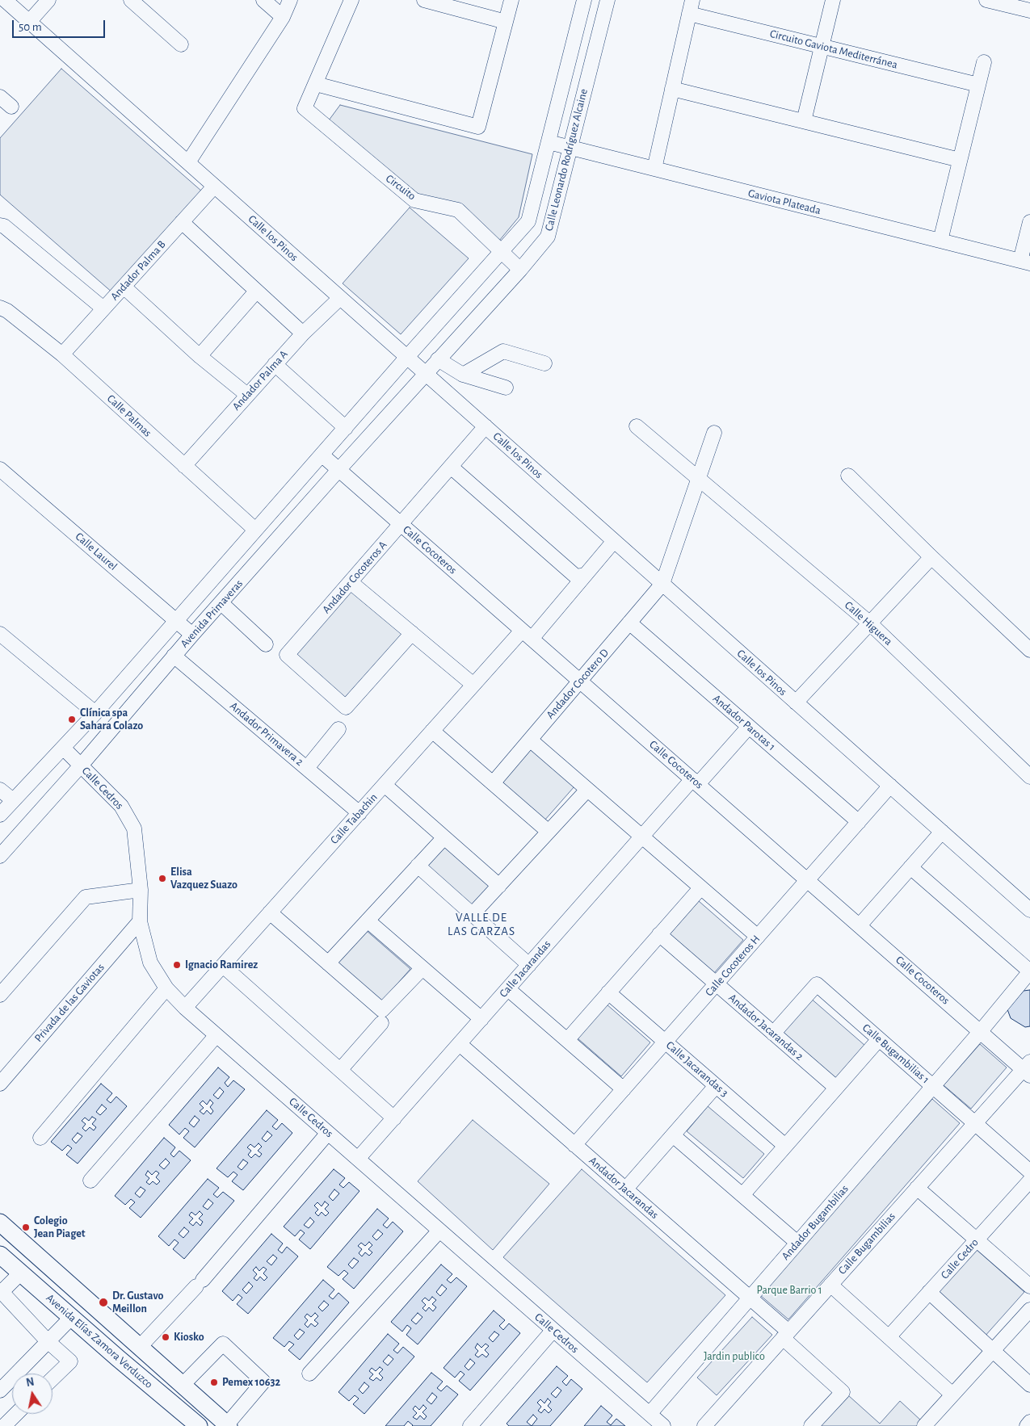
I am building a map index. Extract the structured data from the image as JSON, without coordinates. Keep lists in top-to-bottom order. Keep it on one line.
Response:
{"streets":{"main road":["Avenida Elías Zamora Verduzco"],"street":["Circuito Gaviota Mediterránea","Calle Leonardo Rodríguez Alcaine","Circuito","Gaviota Plateada","Calle los Pinos","Andador Palma B","Andador Palma A","Calle Palmas","Calle Cocoteros","Calle Laurel","Andador Cocoteros A","Avenida Primaveras","Calle Higuera","Andador Cocotero D","Andador Parotas 1","Andador Primavera 2","Calle Cedros","Calle Tabachin","Calle Cocoteros H","Calle Jacarandas","Privada de las Gaviotas","Andador Jacarandas 2","Calle Bugambilias 1","Calle Jacarandas 3","Andador Jacarandas","Andador Bugambilias","Calle Bugambilias","Calle Cedro"]},"crossings":[["Circuito Gaviota Mediterránea","Gaviota Plateada"],["Calle Leonardo Rodríguez Alcaine","Circuito"],["Calle Leonardo Rodríguez Alcaine","Gaviota Plateada"],["Calle Leonardo Rodríguez Alcaine","Calle los Pinos"],["Calle Leonardo Rodríguez Alcaine","Avenida Primaveras"],["Calle los Pinos","Andador Palma B"],["Calle los Pinos","Andador Palma A"],["Calle los Pinos","Andador Cocoteros A"],["Calle los Pinos","Avenida Primaveras"],["Calle los Pinos","Andador Cocotero D"],["Calle los Pinos","Calle Tabachin"],["Calle los Pinos","Calle Cocoteros H"],["Andador Palma B","Calle Palmas"],["Andador Palma A","Calle Palmas"],["Calle Palmas","Avenida Primaveras"],["Calle Cocoteros","Andador Cocoteros A"],["Calle Cocoteros","Avenida Primaveras"],["Calle Cocoteros","Andador Cocotero D"],["Calle Cocoteros","Calle Tabachin"],["Calle Cocoteros","Calle Cocoteros H"],["Calle Cocoteros","Calle Jacarandas"],["Calle Cocoteros","Andador Bugambilias"],["Calle Cocoteros","Calle Bugambilias"],["Calle Laurel","Avenida Primaveras"],["Avenida Primaveras","Andador Primavera 2"],["Avenida Primaveras","Calle Cedros"],["Andador Cocotero D","Andador Parotas 1"],["Andador Parotas 1","Calle Cocoteros H"],["Andador Parotas 1","Calle Jacarandas"],["Andador Primavera 2","Calle Tabachin"],["Calle Cedros","Calle Tabachin"],["Calle Cedros","Calle Jacarandas"],["Calle Cedros","Privada de las Gaviotas"],["Calle Cedros","Andador Bugambilias"],["Calle Cocoteros H","Andador Jacarandas 2"],["Calle Cocoteros H","Calle Jacarandas 3"],["Calle Cocoteros H","Andador Jacarandas"],["Calle Jacarandas","Andador Jacarandas"],["Andador Jacarandas 2","Calle Bugambilias 1"],["Calle Bugambilias 1","Andador Bugambilias"],["Calle Bugambilias 1","Calle Bugambilias"],["Andador Jacarandas","Andador Bugambilias"],["Andador Jacarandas","Calle Bugambilias"]],"districts":["VALLE DE LAS GARZAS"],"parks":["Parque Barrio 1","Jardin publico"],"places":["Clínica spa Sahara Colazo","Elisa Vazquez Suazo","Ignacio Ramirez","Colegio Jean Piaget","Dr. Gustavo Meillon","Kiosko","Pemex 10632"],"scale_bar":"50 m","north":"top"}
